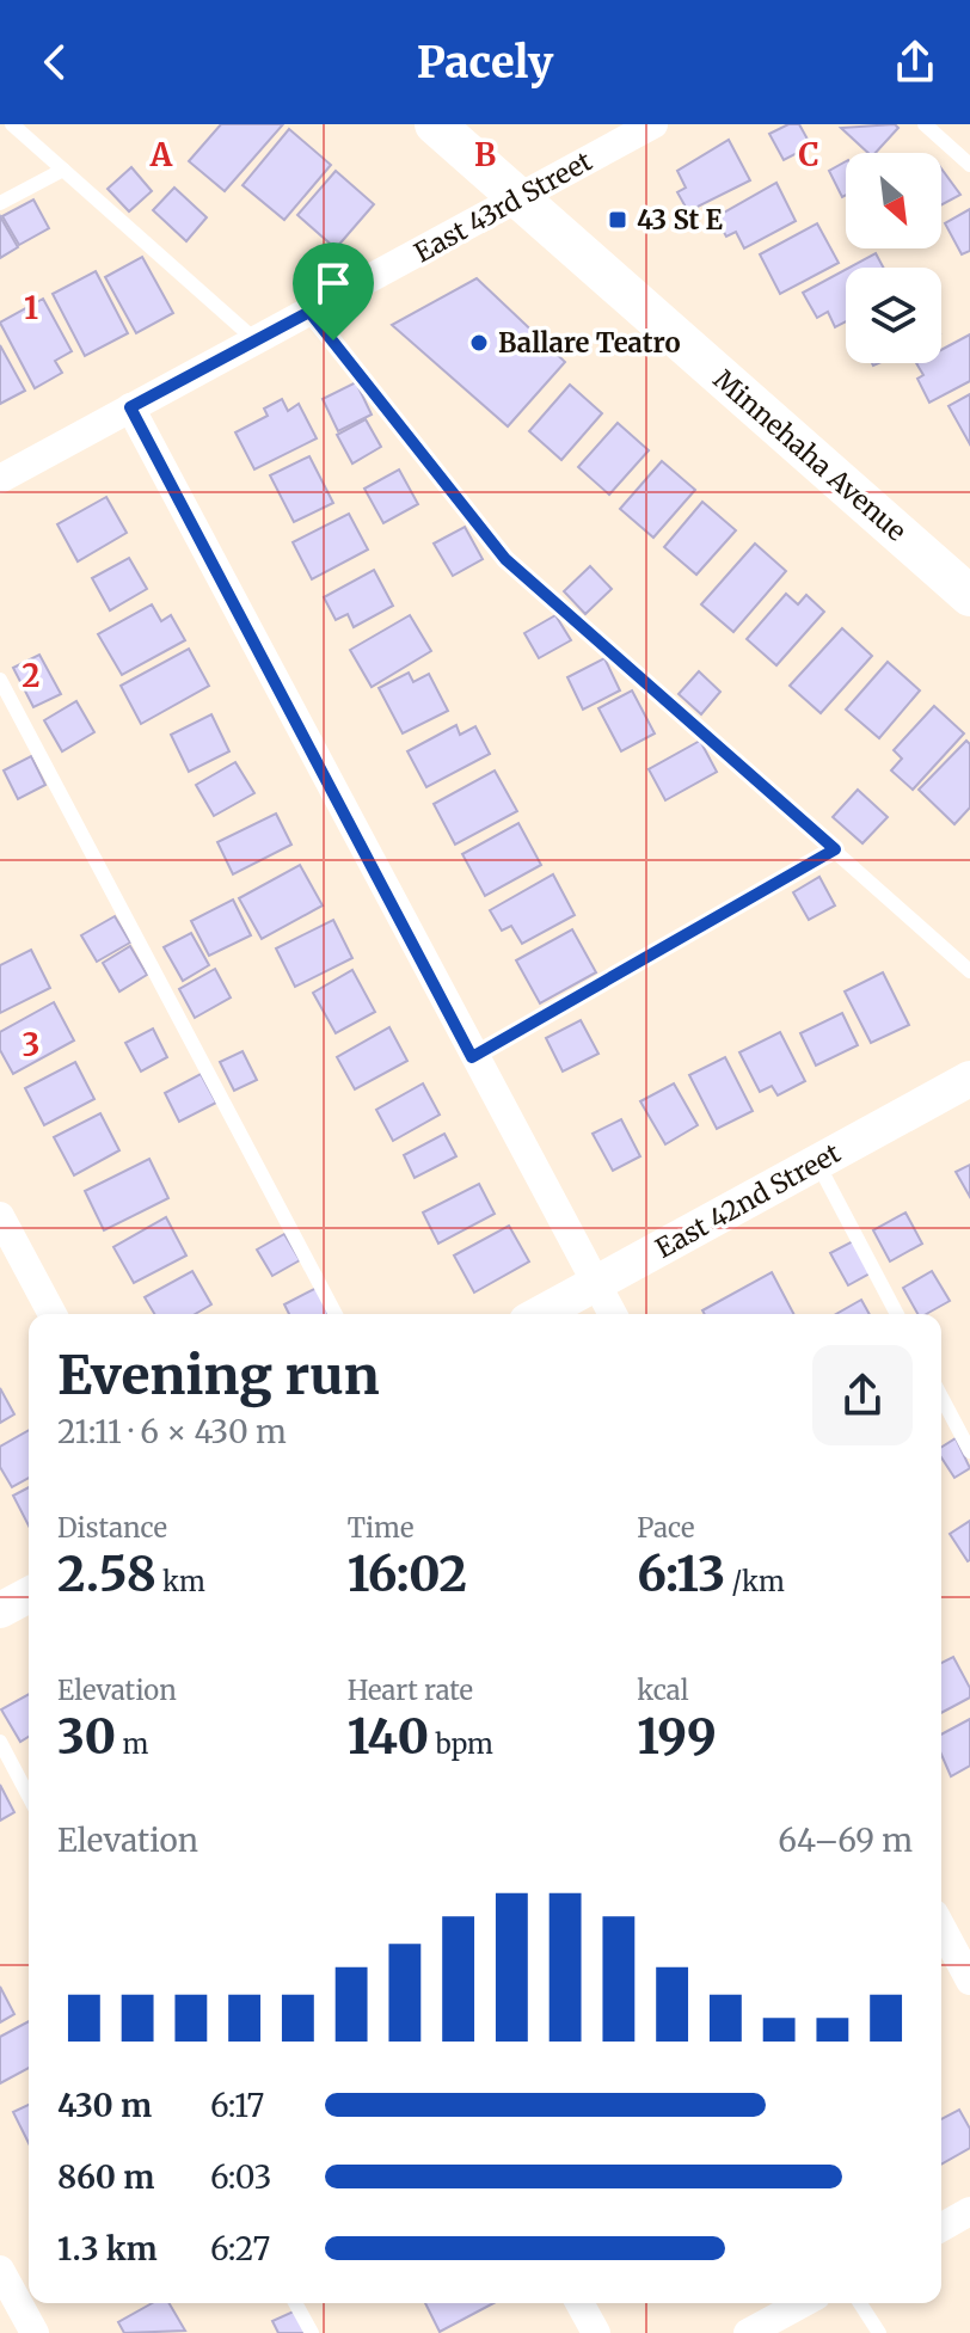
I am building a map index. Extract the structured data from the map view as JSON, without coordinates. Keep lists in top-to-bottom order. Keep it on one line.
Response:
{"streets":{"main road":["Minnehaha Avenue"],"street":["East 43rd Street","East 42nd Street"]},"crossings":[["East 43rd Street","Minnehaha Avenue"]],"places":{"transit":["43 St E"],"other":["Ballare Teatro"]},"north":"bottom right","page":{"header":"Pacely","heading":["Evening run","21:11 · 6 × 430 m"],"stats":[["Distance","2.58 km"],["Time","16:02"],["Pace","6:13 /km"],["Elevation","30 m"],["Heart rate","140 bpm"],["kcal","199"]],"chart":["Elevation","64–69 m"],"list":[{"name":"430 m","note":"6:17"},{"name":"860 m","note":"6:03"},{"name":"1.3 km","note":"6:27"}]},"grid":{"columns":["A","B","C"],"rows":["1","2","3"]}}
